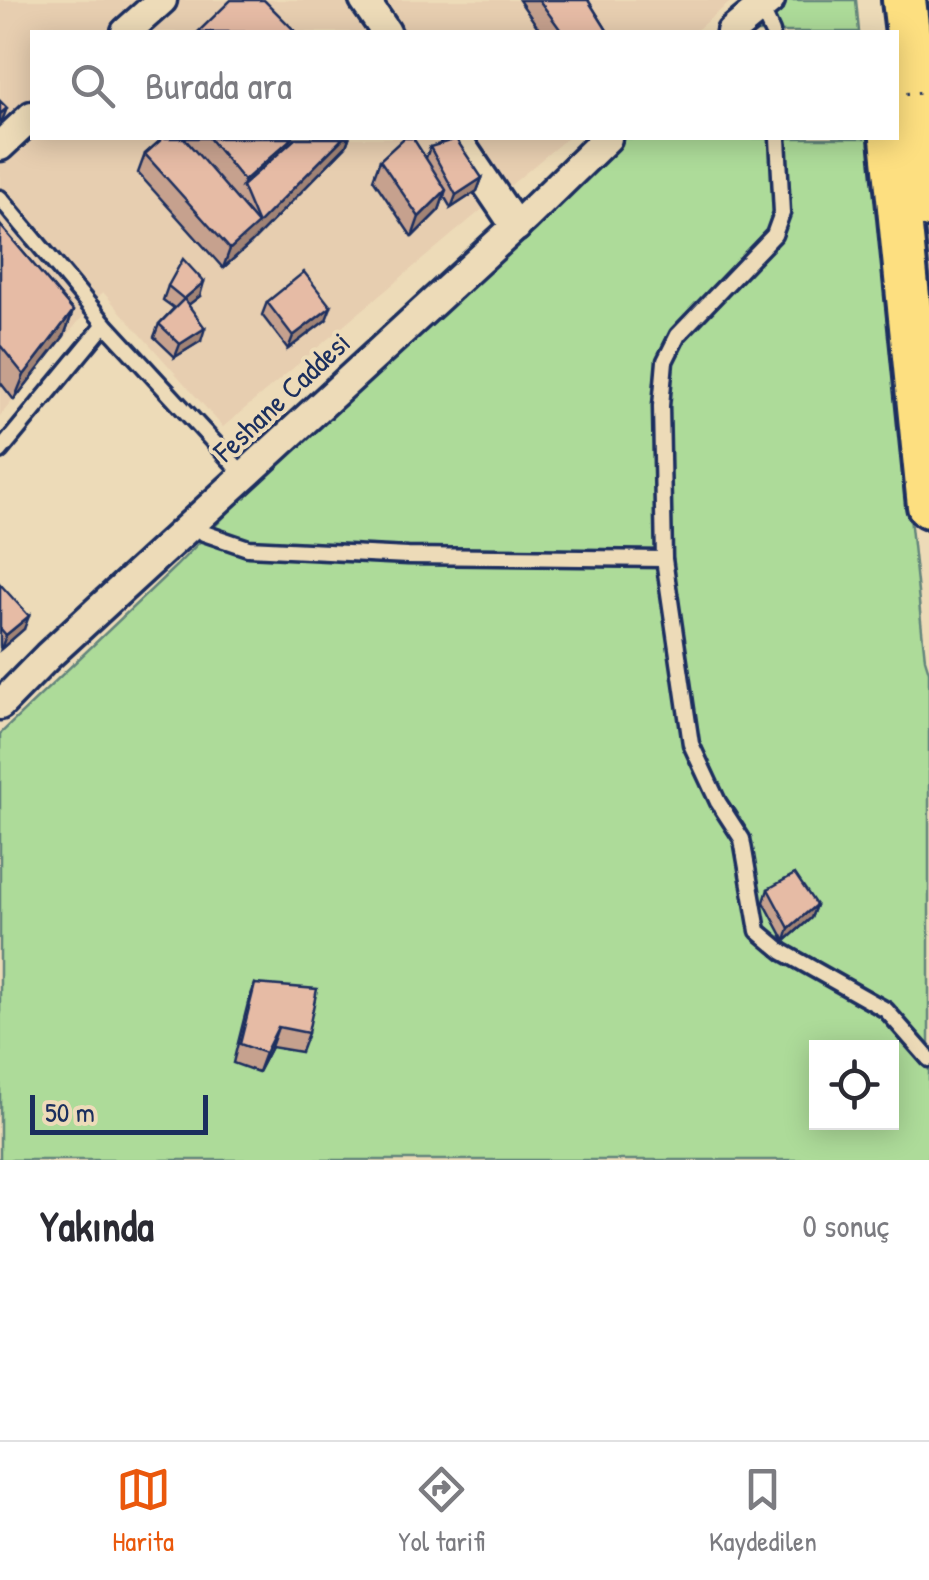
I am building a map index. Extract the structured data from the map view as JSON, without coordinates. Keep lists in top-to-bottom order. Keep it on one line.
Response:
{"streets":{"street":["Feshane Caddesi"]},"scale_bar":"50 m","page":{"search":"Burada ara","scale":"50 m","heading":["Yakında","0 sonuç"],"nav":["Harita","Yol tarifi","Kaydedilen"]}}
